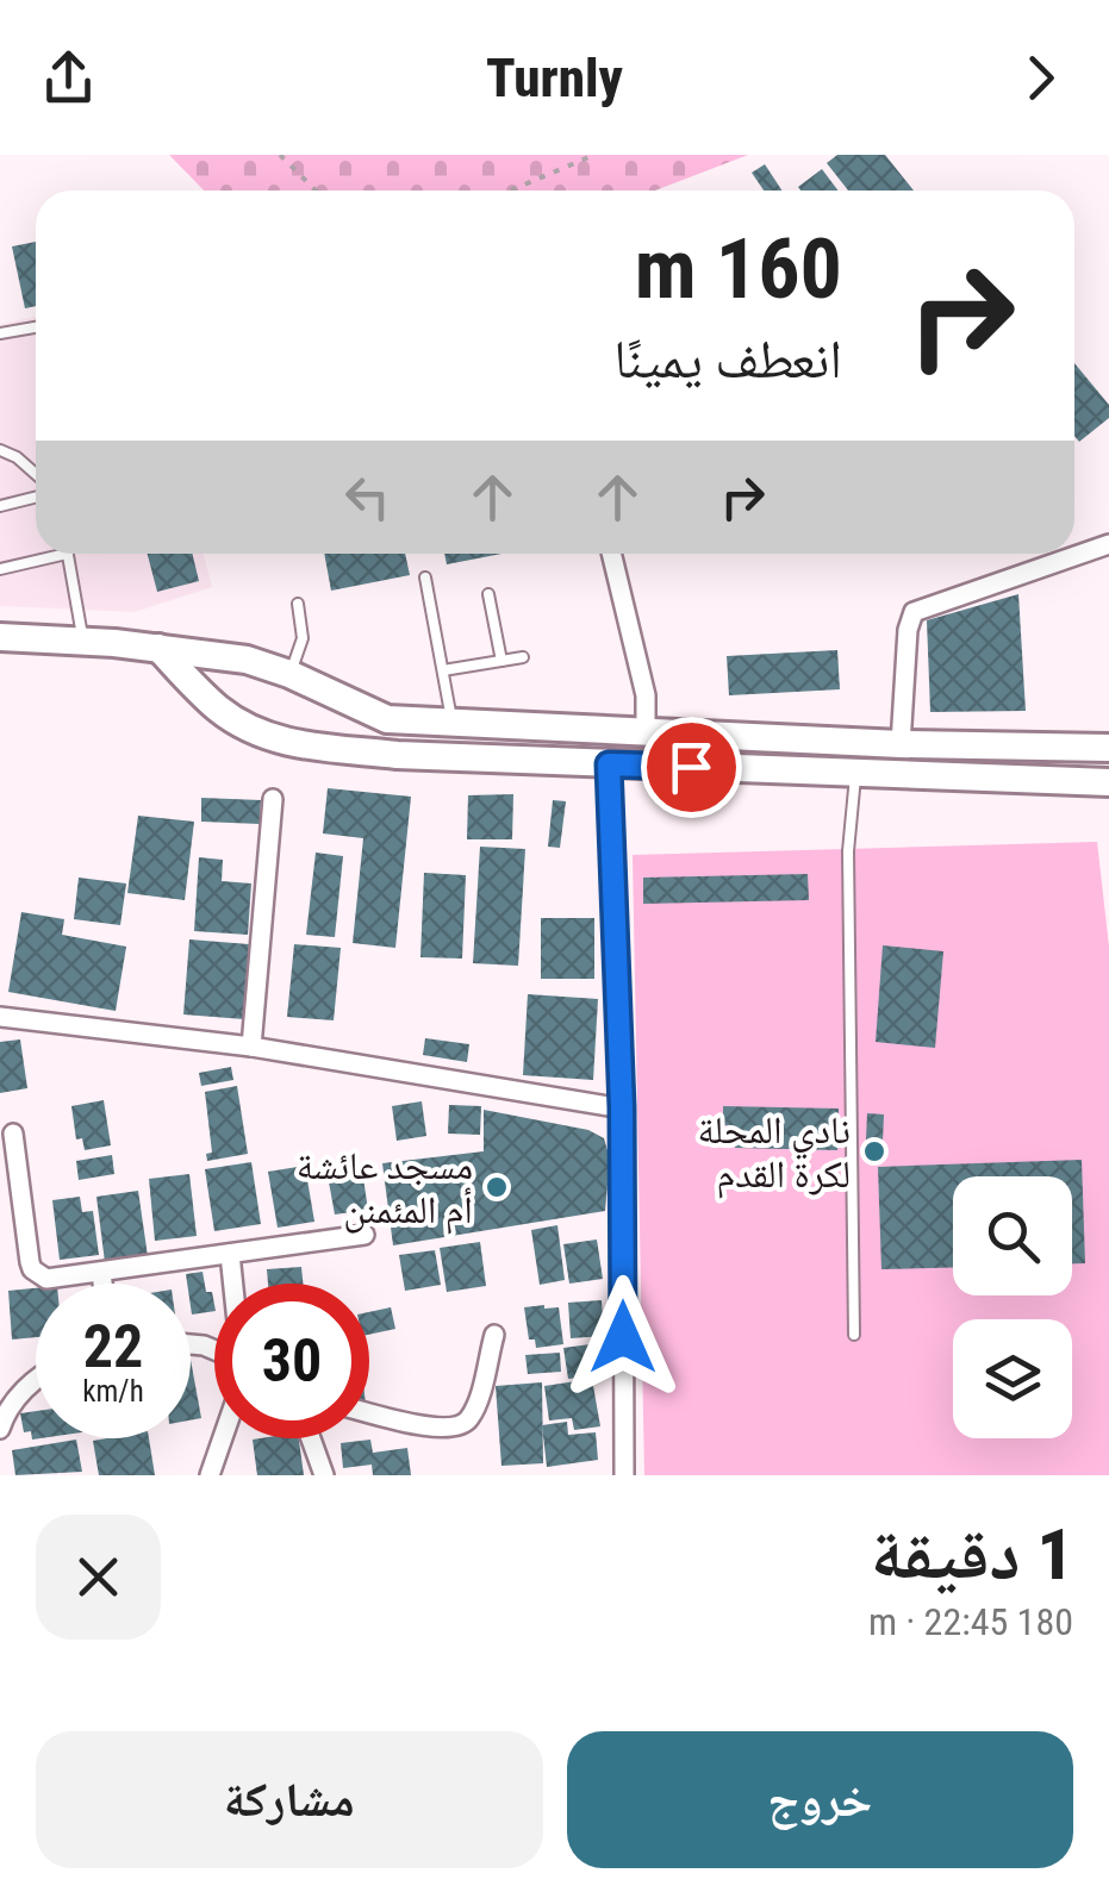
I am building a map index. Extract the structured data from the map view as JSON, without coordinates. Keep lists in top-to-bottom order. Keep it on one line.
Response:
{"places":["نادي المحلة لكرة القدم","مسجد عائشة أم المئمنن"],"page":{"header":"Turnly","turn":["160 m","انعطف يمينًا"],"speed":"22 km/h","limit":"30","heading":["1 دقيقة","180 m · 22:45"],"buttons":["خروج","مشاركة"]}}
